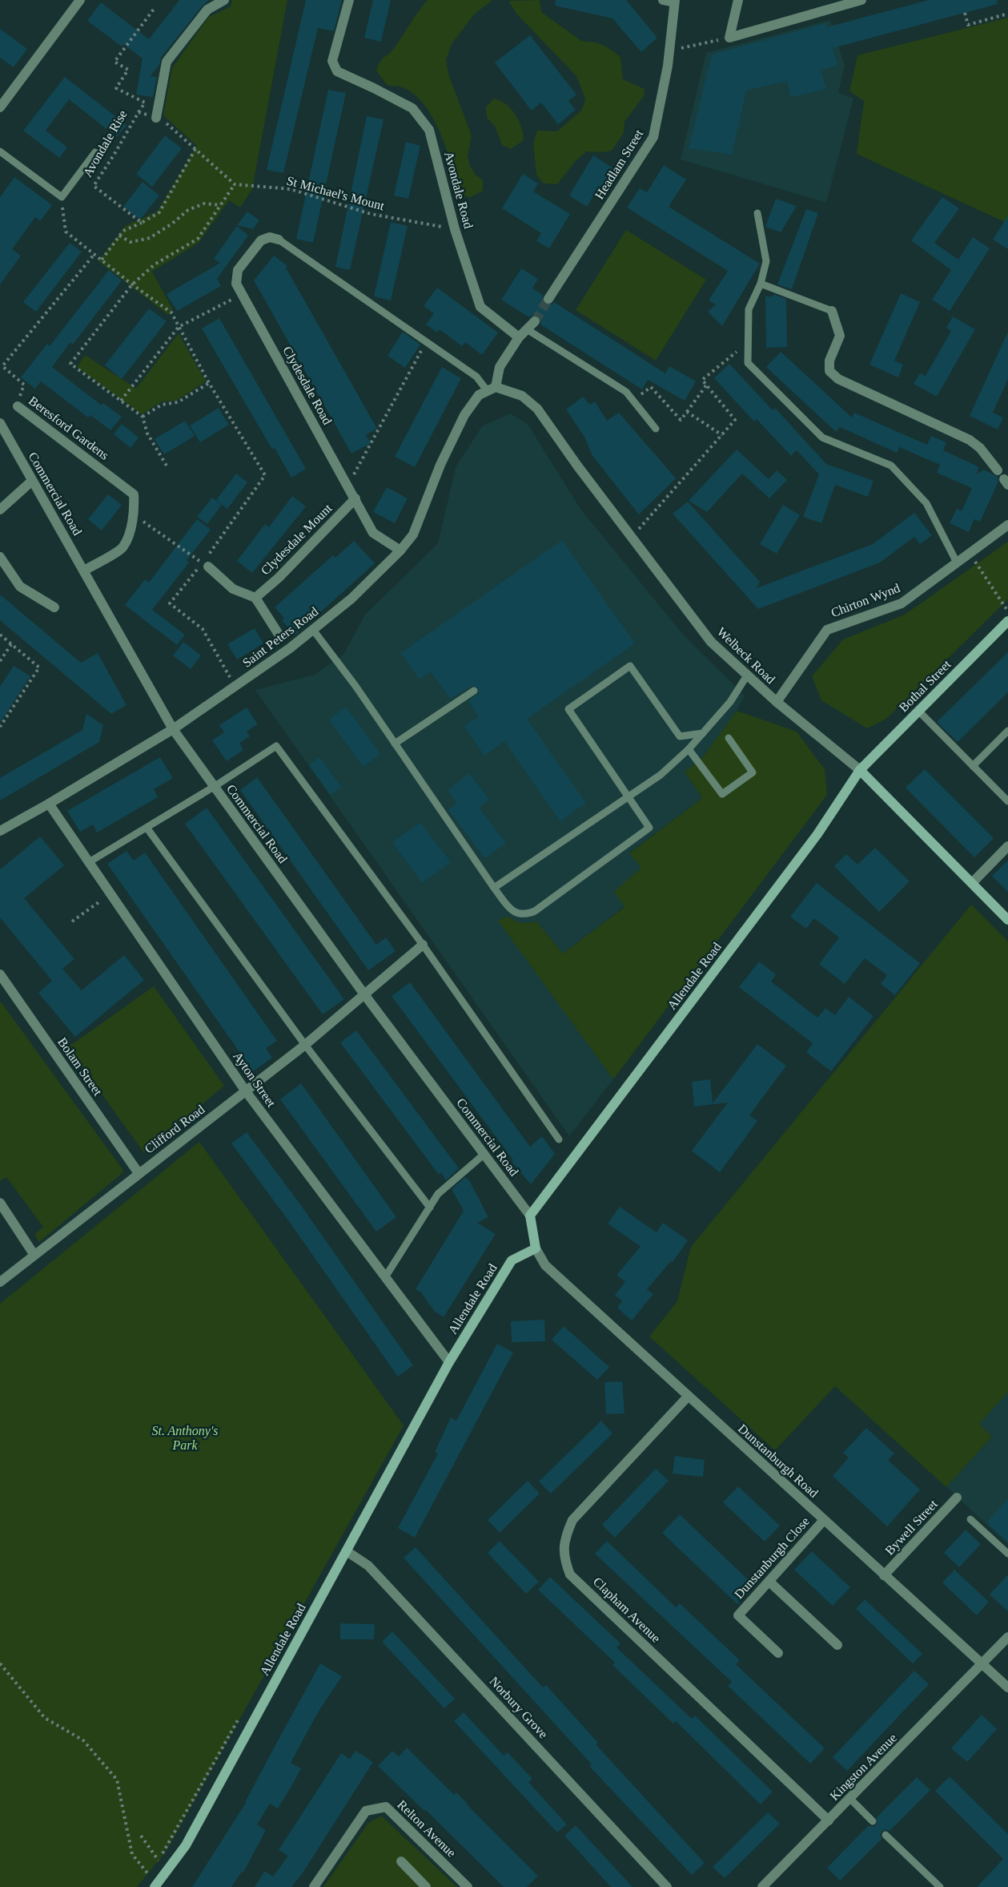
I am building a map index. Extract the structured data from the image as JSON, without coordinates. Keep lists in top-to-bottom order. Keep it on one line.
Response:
{"streets":{"main road":["Welbeck Road","Bothal Street","Allendale Road"],"street":["Headlam Street","Avondale Road","Clydesdale Road","Beresford Gardens","Commercial Road","Clydesdale Mount","Chirton Wynd","Saint Peters Road","Bolam Street","Ayton Street","Clifford Road","Dunstanburgh Road","Bywell Street","Dunstanburgh Close","Clapham Avenue","Norbury Grove","Kingston Avenue","Relton Avenue"],"path":["Avondale Rise","St Michael's Mount"]},"crossings":[["Avondale Road","St Michael's Mount"],["Clydesdale Road","Clydesdale Mount"],["Clydesdale Road","Saint Peters Road"],["Beresford Gardens","Commercial Road"],["Commercial Road","Saint Peters Road"],["Commercial Road","Allendale Road"],["Commercial Road","Clifford Road"],["Chirton Wynd","Welbeck Road"],["Saint Peters Road","Welbeck Road"],["Saint Peters Road","Ayton Street"],["Welbeck Road","Bothal Street"],["Welbeck Road","Allendale Road"],["Bothal Street","Allendale Road"],["Allendale Road","Ayton Street"],["Allendale Road","Dunstanburgh Road"],["Allendale Road","Norbury Grove"],["Bolam Street","Clifford Road"],["Ayton Street","Clifford Road"],["Dunstanburgh Road","Bywell Street"],["Dunstanburgh Road","Dunstanburgh Close"],["Dunstanburgh Road","Clapham Avenue"],["Dunstanburgh Road","Kingston Avenue"],["Clapham Avenue","Kingston Avenue"]],"parks":["St. Anthony's Park"]}
